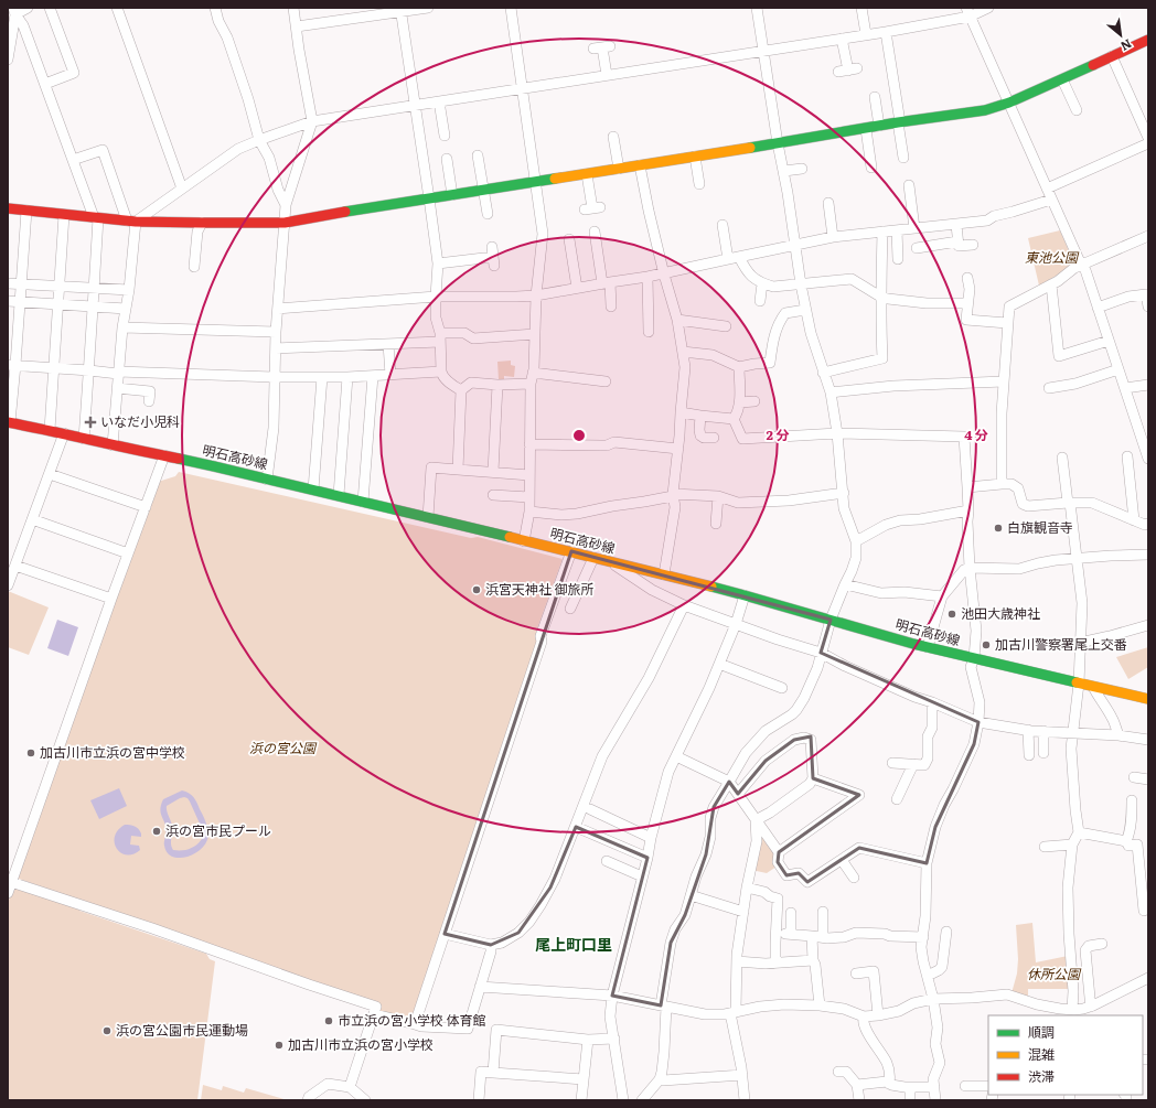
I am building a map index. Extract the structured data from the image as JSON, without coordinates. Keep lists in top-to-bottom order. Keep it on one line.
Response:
{"streets":{"main road":["明石高砂線"]},"districts":["尾上町口里"],"parks":["東池公園","浜の宮公園","休所公園"],"places":{"health":["いなだ小児科"],"other":["白旗観音寺","浜宮天神社 御旅所","池田大歳神社","加古川警察署尾上交番","加古川市立浜の宮中学校","浜の宮市民プール","市立浜の宮小学校 体育館","浜の宮公園市民運動場","加古川市立浜の宮小学校"]},"legend":["順調","混雑","渋滞"],"north":"bottom right","rings":["2 分","4 分"]}
